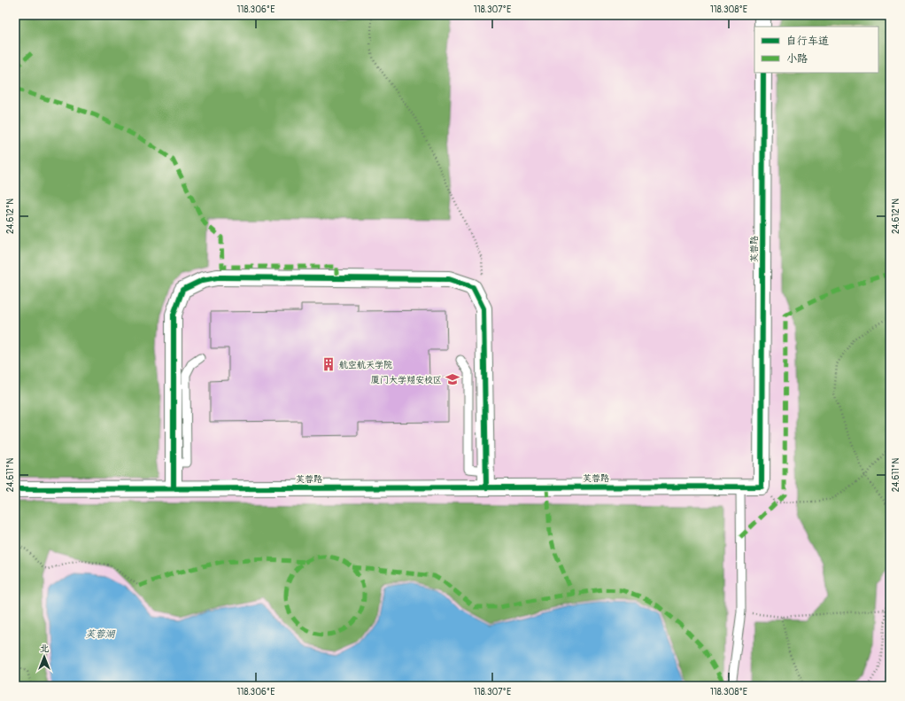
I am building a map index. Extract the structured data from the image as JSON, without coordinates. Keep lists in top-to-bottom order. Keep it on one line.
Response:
{"streets":{"street":["芙蓉路"]},"water":["芙蓉湖"],"places":{"building":["航空航天学院"],"school or university":["厦门大学翔安校区"]},"legend":["自行车道","小路"],"north":"top","coordinates":["118.306°E","118.307°E","118.308°E","24.612°N","24.611°N"]}
